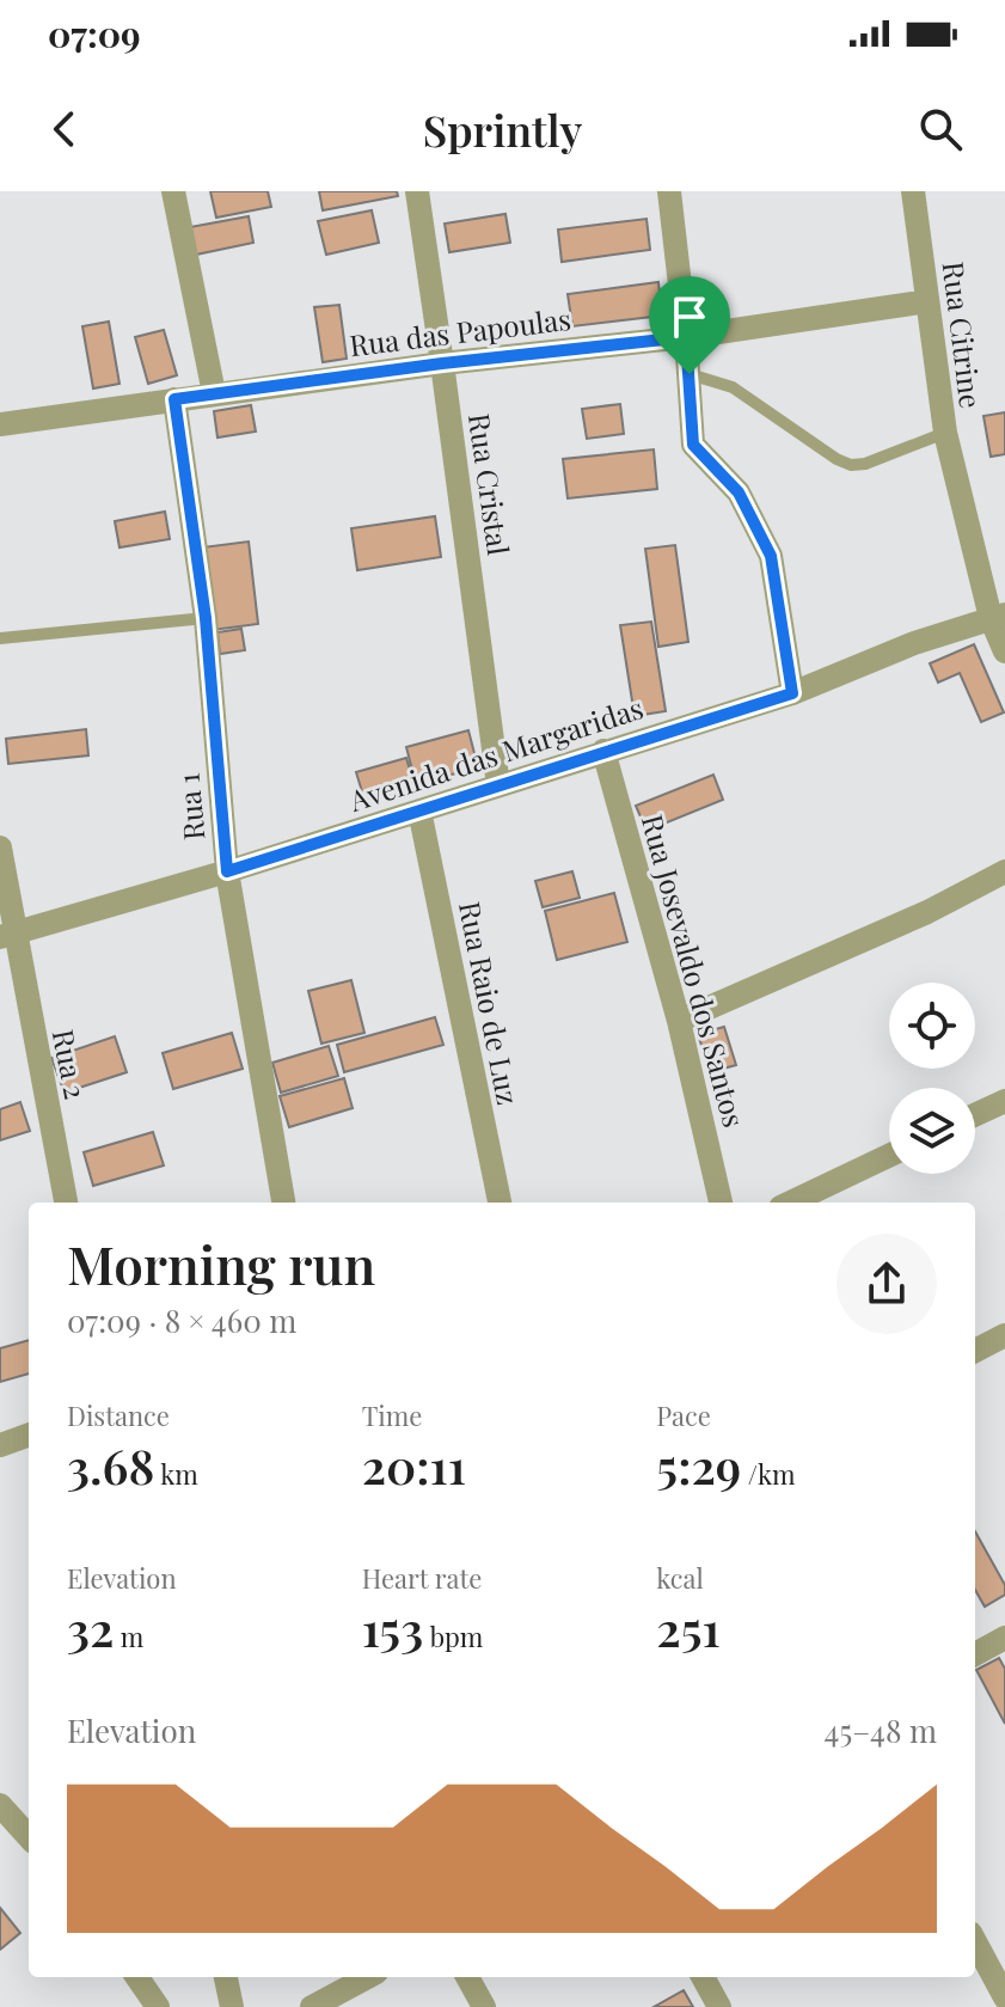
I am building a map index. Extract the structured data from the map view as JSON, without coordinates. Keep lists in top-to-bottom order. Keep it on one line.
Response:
{"streets":{"street":["Rua das Papoulas","Rua Citrine","Rua Cristal","Avenida das Margaridas","Rua 1","Rua Josevaldo dos Santos","Rua Raio de Luz","Rua 2"]},"crossings":[["Rua das Papoulas","Rua Citrine"],["Rua das Papoulas","Rua Cristal"],["Rua das Papoulas","Rua 1"],["Rua Citrine","Avenida das Margaridas"],["Rua Cristal","Avenida das Margaridas"],["Avenida das Margaridas","Rua 1"],["Avenida das Margaridas","Rua Josevaldo dos Santos"],["Avenida das Margaridas","Rua Raio de Luz"],["Avenida das Margaridas","Rua 2"]],"page":{"status":"07:09","header":"Sprintly","heading":["Morning run","07:09 · 8 × 460 m"],"stats":[["Distance","3.68 km"],["Time","20:11"],["Pace","5:29 /km"],["Elevation","32 m"],["Heart rate","153 bpm"],["kcal","251"]],"chart":["Elevation","45–48 m"]}}
